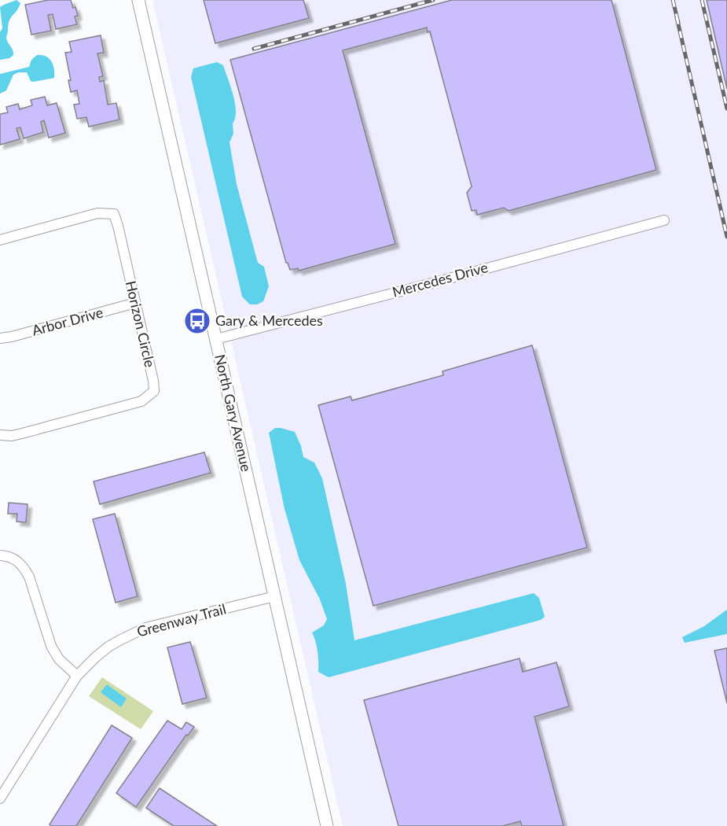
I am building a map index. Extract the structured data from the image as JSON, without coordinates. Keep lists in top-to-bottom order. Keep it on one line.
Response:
{"streets":{"street":["Mercedes Drive","Arbor Drive","Horizon Circle","North Gary Avenue","Greenway Trail"]},"crossings":[["Mercedes Drive","North Gary Avenue"],["Arbor Drive","Horizon Circle"],["North Gary Avenue","Greenway Trail"]],"places":{"bus stop":["Gary & Mercedes"]}}
